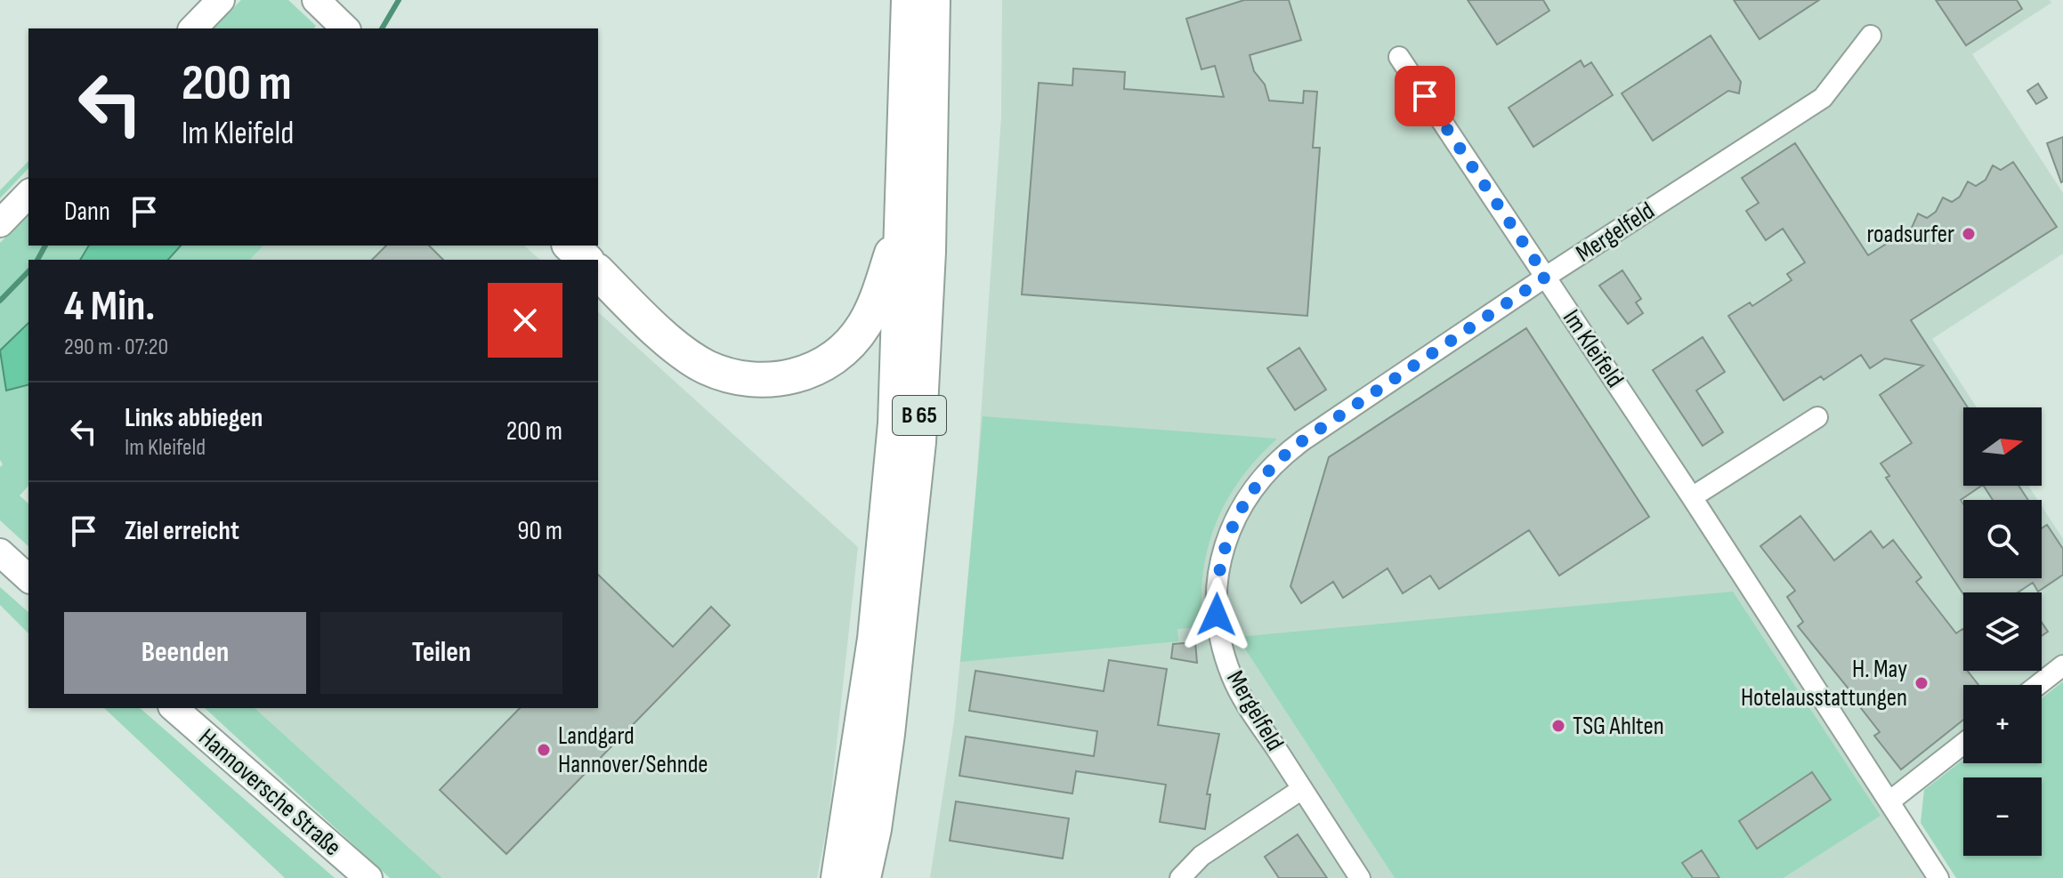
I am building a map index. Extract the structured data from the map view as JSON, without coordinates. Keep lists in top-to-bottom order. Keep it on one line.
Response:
{"streets":{"highway":["B 65"],"street":["Mergelfeld","Im Kleifeld","Hannoversche Straße"]},"crossings":[["Mergelfeld","Im Kleifeld"]],"places":["roadsurfer","H. May Hotelausstattungen","TSG Ahlten","Landgard Hannover/Sehnde"],"north":"right","page":{"turn":["200 m","Im Kleifeld"],"then":"Dann","heading":["4 Min.","290 m · 07:20"],"list":[{"name":"Links abbiegen","note":"Im Kleifeld","value":"200 m"},{"name":"Ziel erreicht","value":"90 m"}],"map_buttons":["+","−"],"buttons":["Beenden","Teilen"]}}
